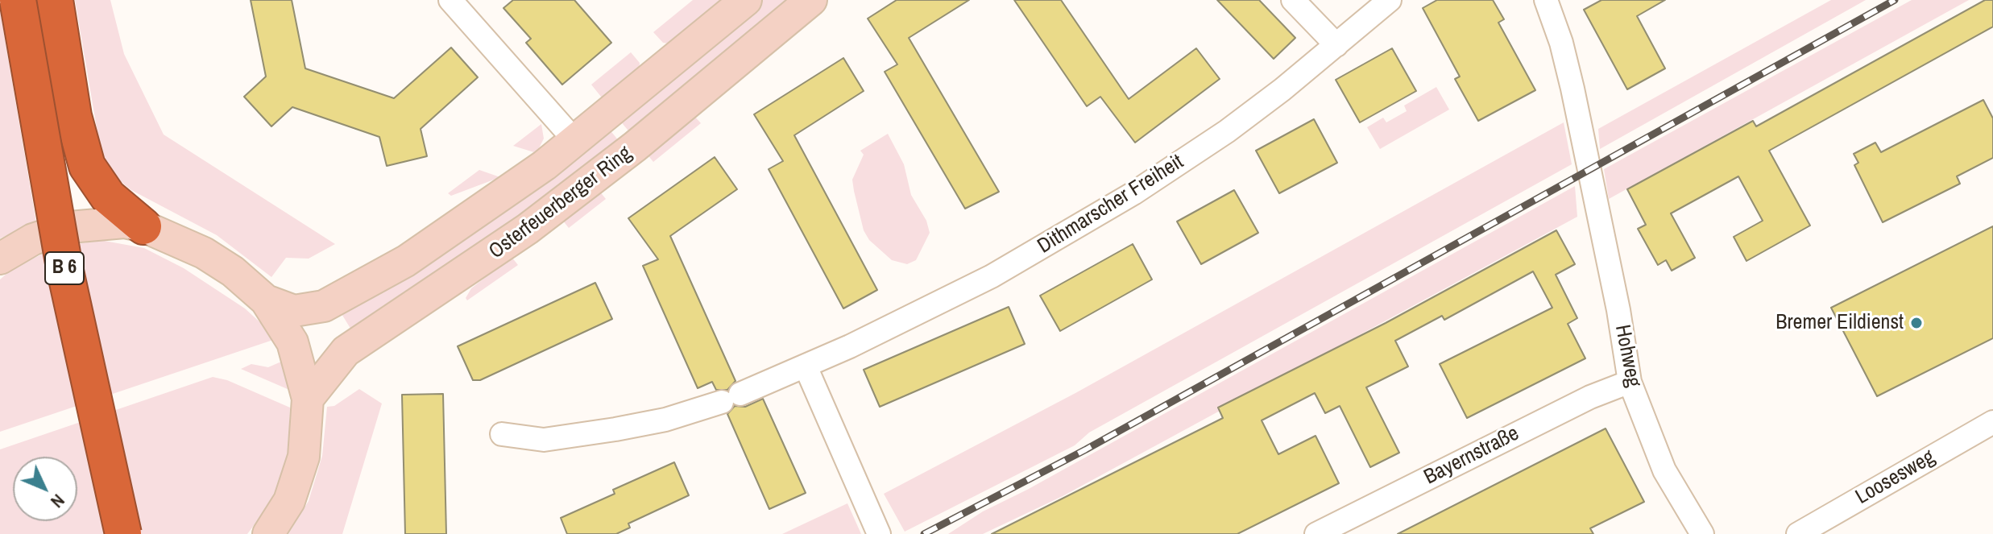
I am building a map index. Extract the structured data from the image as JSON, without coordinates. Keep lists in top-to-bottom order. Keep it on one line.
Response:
{"streets":{"highway":["B 6"],"main road":["Osterfeuerberger Ring"],"street":["Dithmarscher Freiheit","Hohweg","Bayernstraße","Loosesweg"]},"crossings":[["Hohweg","Bayernstraße"]],"places":["Bremer Eildienst"],"north":"bottom right"}
